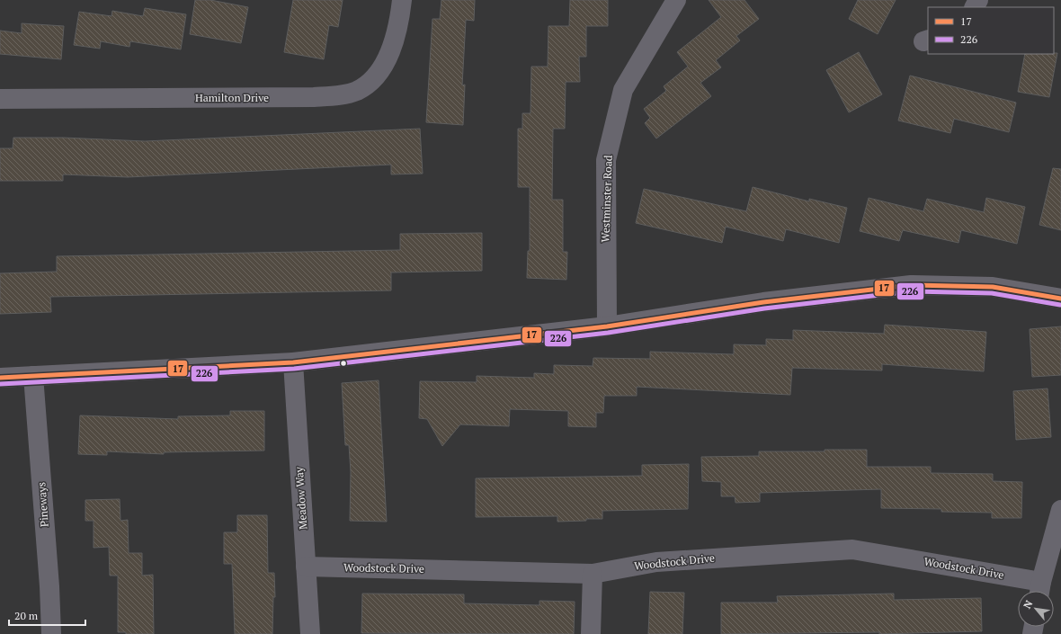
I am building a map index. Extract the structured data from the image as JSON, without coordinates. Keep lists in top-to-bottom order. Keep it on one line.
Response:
{"streets":{"street":["Hamilton Drive","Westminster Road","Meadow Way","Pineways","Woodstock Drive"]},"crossings":[["Meadow Way","Woodstock Drive"]],"lines":["transit line 17","transit line 226"],"legend":["17","226"],"scale_bar":"20 m","north":"top left"}
